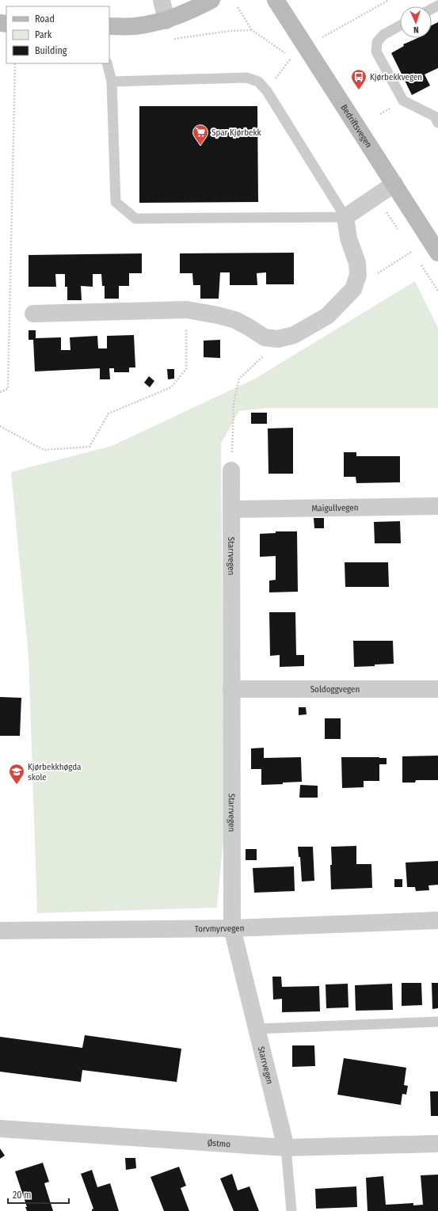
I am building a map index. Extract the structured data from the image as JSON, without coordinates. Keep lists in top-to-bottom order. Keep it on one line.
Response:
{"streets":{"street":["Bedriftsvegen","Maigullvegen","Starrvegen","Soldoggvegen","Torvmyrvegen","Østmo"]},"crossings":[["Maigullvegen","Starrvegen"],["Starrvegen","Soldoggvegen"],["Starrvegen","Torvmyrvegen"],["Starrvegen","Østmo"]],"places":{"bus stop":["Kjørbekkvegen"],"supermarket":["Spar Kjørbekk"],"school or university":["Kjørbekkhøgda skole"]},"legend":["Road","Park","Building"],"scale_bar":"20 m","north":"bottom"}
